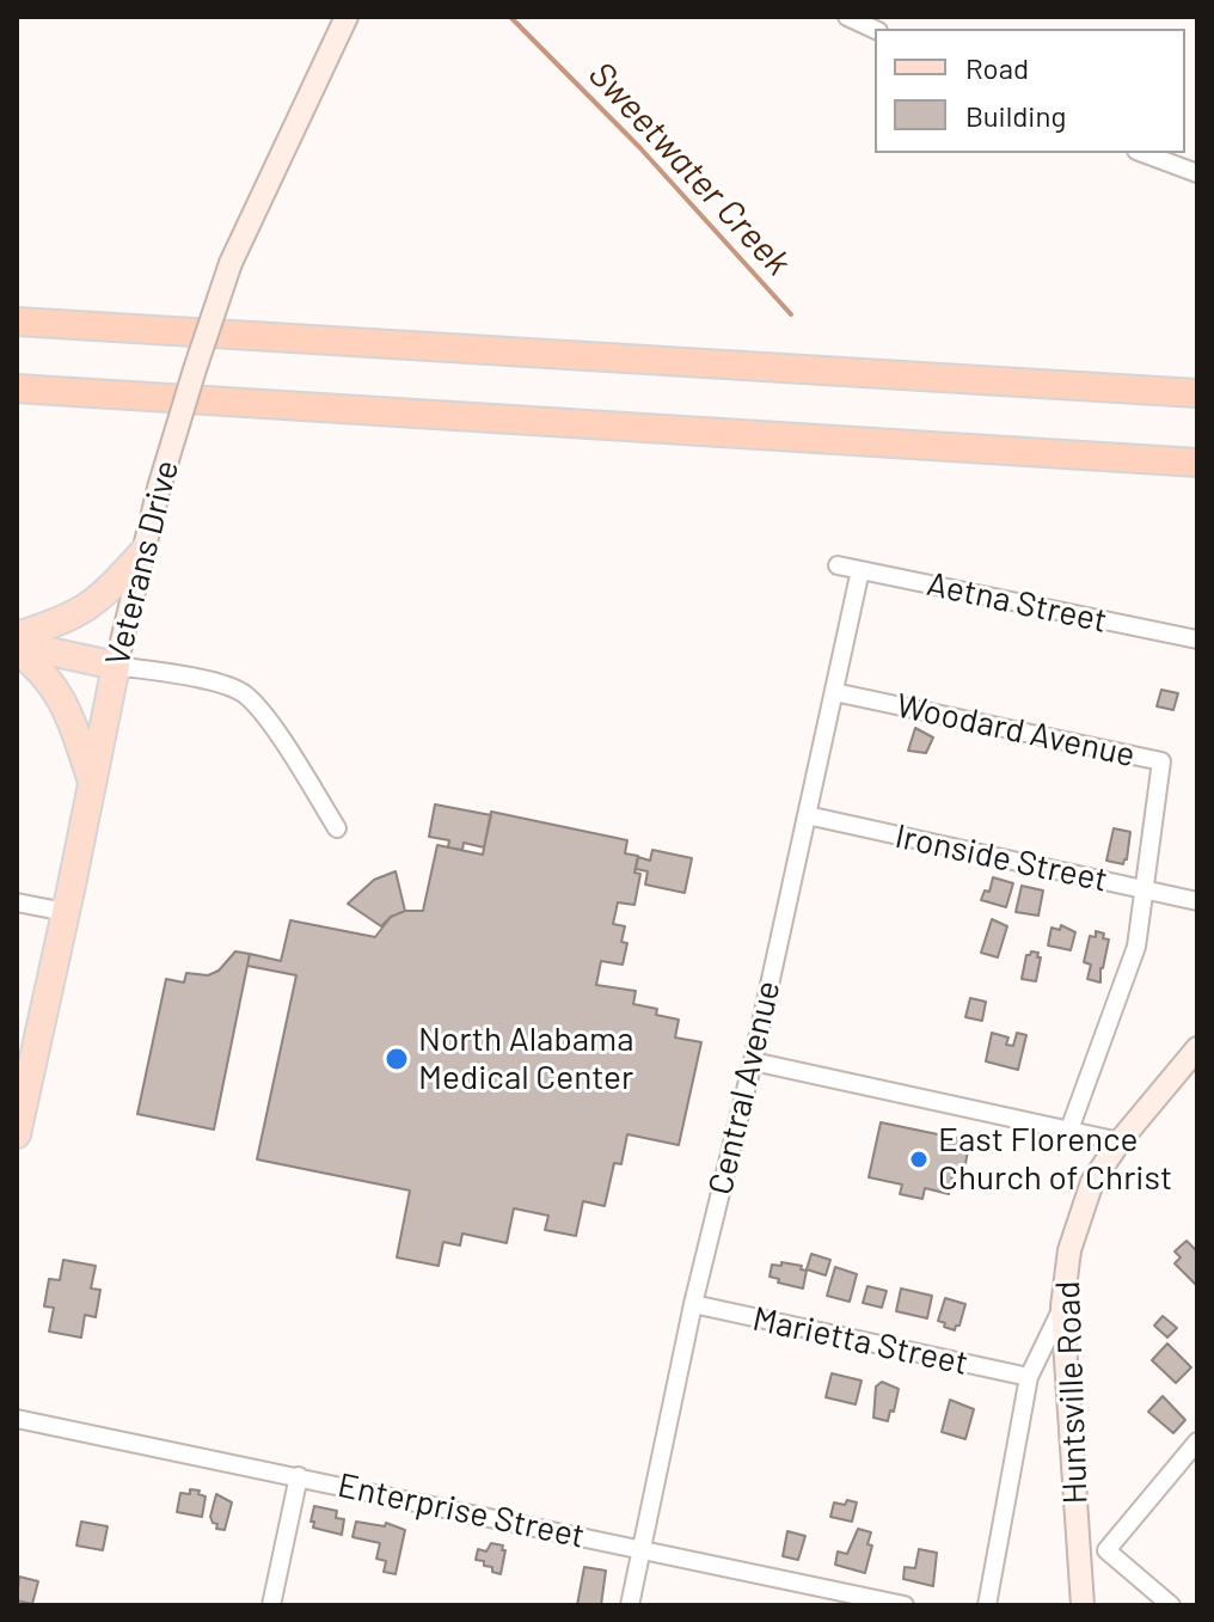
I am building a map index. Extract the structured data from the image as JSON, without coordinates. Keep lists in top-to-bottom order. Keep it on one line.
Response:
{"streets":{"main road":["Veterans Drive","Huntsville Road"],"street":["Aetna Street","Woodard Avenue","Ironside Street","Central Avenue","Marietta Street","Enterprise Street"]},"crossings":[["Aetna Street","Central Avenue"],["Woodard Avenue","Ironside Street"],["Woodard Avenue","Central Avenue"],["Ironside Street","Central Avenue"],["Central Avenue","Marietta Street"],["Central Avenue","Enterprise Street"]],"water":["Sweetwater Creek"],"places":["North Alabama Medical Center","East Florence Church of Christ"],"legend":["Road","Building"]}
